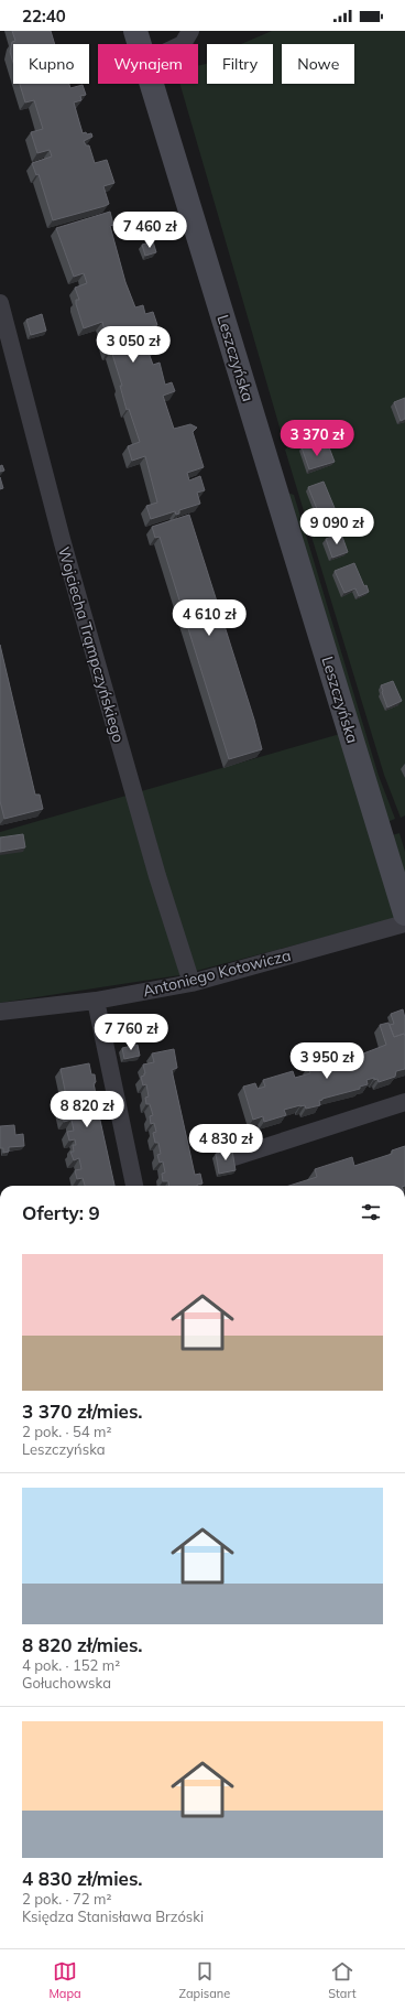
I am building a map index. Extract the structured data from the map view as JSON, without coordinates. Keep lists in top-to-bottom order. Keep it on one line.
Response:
{"streets":{"street":["Leszczyńska","Wojciecha Trąmpczyńskiego","Antoniego Kotowicza"]},"crossings":[["Wojciecha Trąmpczyńskiego","Antoniego Kotowicza"]],"page":{"status":"22:40","chip":["Kupno","Wynajem","Filtry","Nowe"],"price":["7 460 zł","3 050 zł","3 370 zł","9 090 zł","4 610 zł","7 760 zł","3 950 zł","8 820 zł","4 830 zł"],"heading":"Oferty: 9","list":[{"name":"3 370 zł/mies.","note":"2 pok. · 54 m² · Leszczyńska"},{"name":"8 820 zł/mies.","note":"4 pok. · 152 m² · Gołuchowska"},{"name":"4 830 zł/mies.","note":"2 pok. · 72 m² · Księdza Stanisława Brzóski"}],"tabs":["Mapa","Zapisane","Start"]}}
